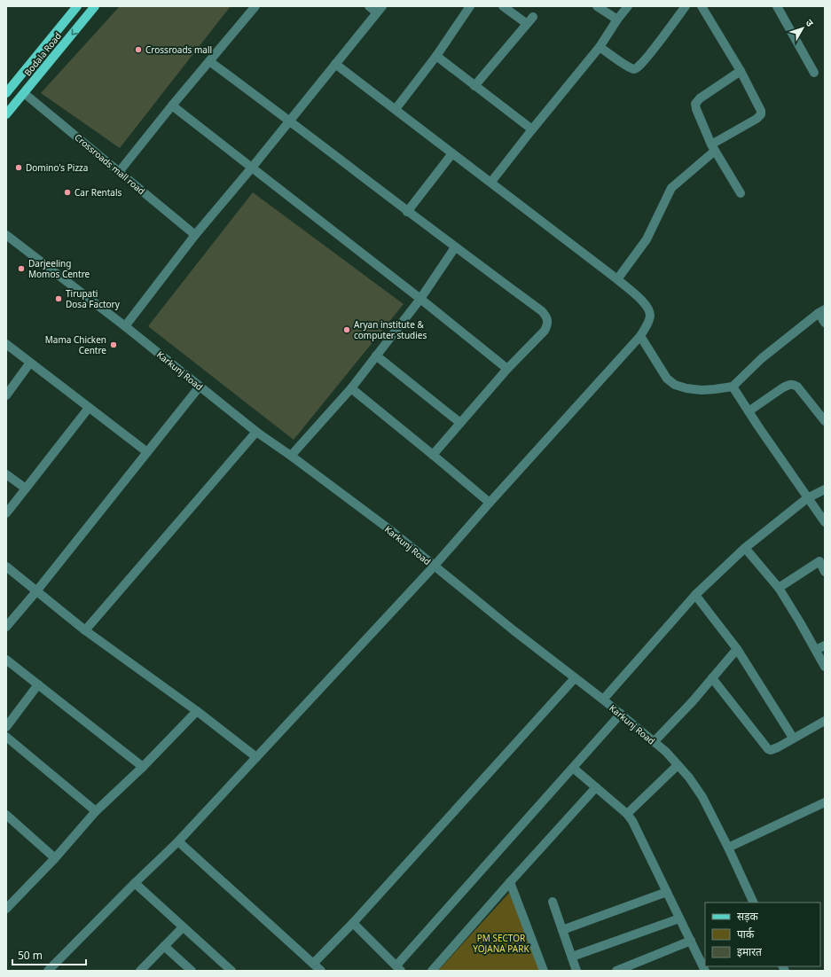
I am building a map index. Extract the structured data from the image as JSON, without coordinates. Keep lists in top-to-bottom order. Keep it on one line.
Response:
{"streets":{"main road":["Bodala Road"],"street":["Crossroads mall road","Karkunj Road"]},"crossings":[["Bodala Road","Crossroads mall road"]],"parks":["PM SECTOR YOJANA PARK"],"places":["Crossroads mall","Domino's Pizza","Car Rentals","Darjeeling Momos Centre","Tirupati Dosa Factory","Aryan institute & computer studies","Mama Chicken Centre"],"legend":["सड़क","पार्क","इमारत"],"scale_bar":"50 m","north":"top right"}
